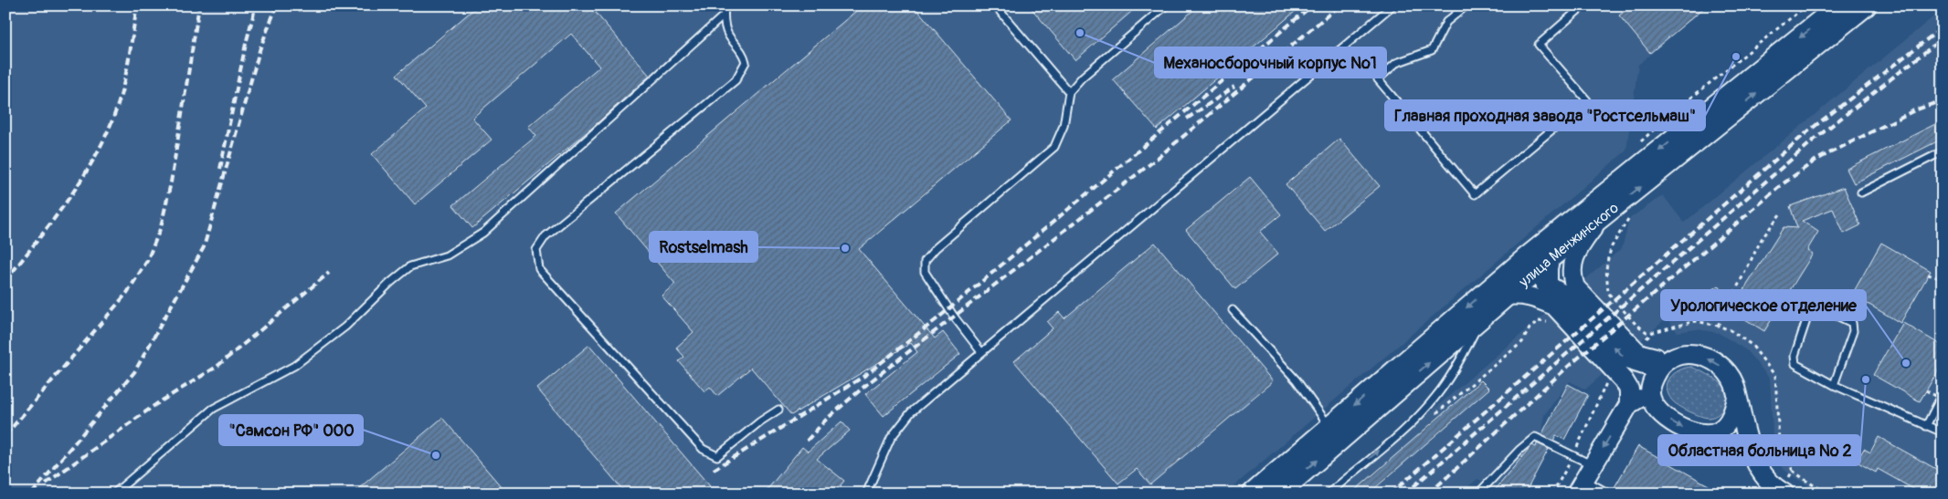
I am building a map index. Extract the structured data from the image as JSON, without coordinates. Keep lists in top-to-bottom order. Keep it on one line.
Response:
{"streets":{"main road":["улица Менжинского"]},"places":["Механосборочный корпус №1","Главная проходная завода \"Ростсельмаш\"","Rostselmash","Урологическое отделение","Областная больница № 2","\"Самсон РФ\" ООО"]}
